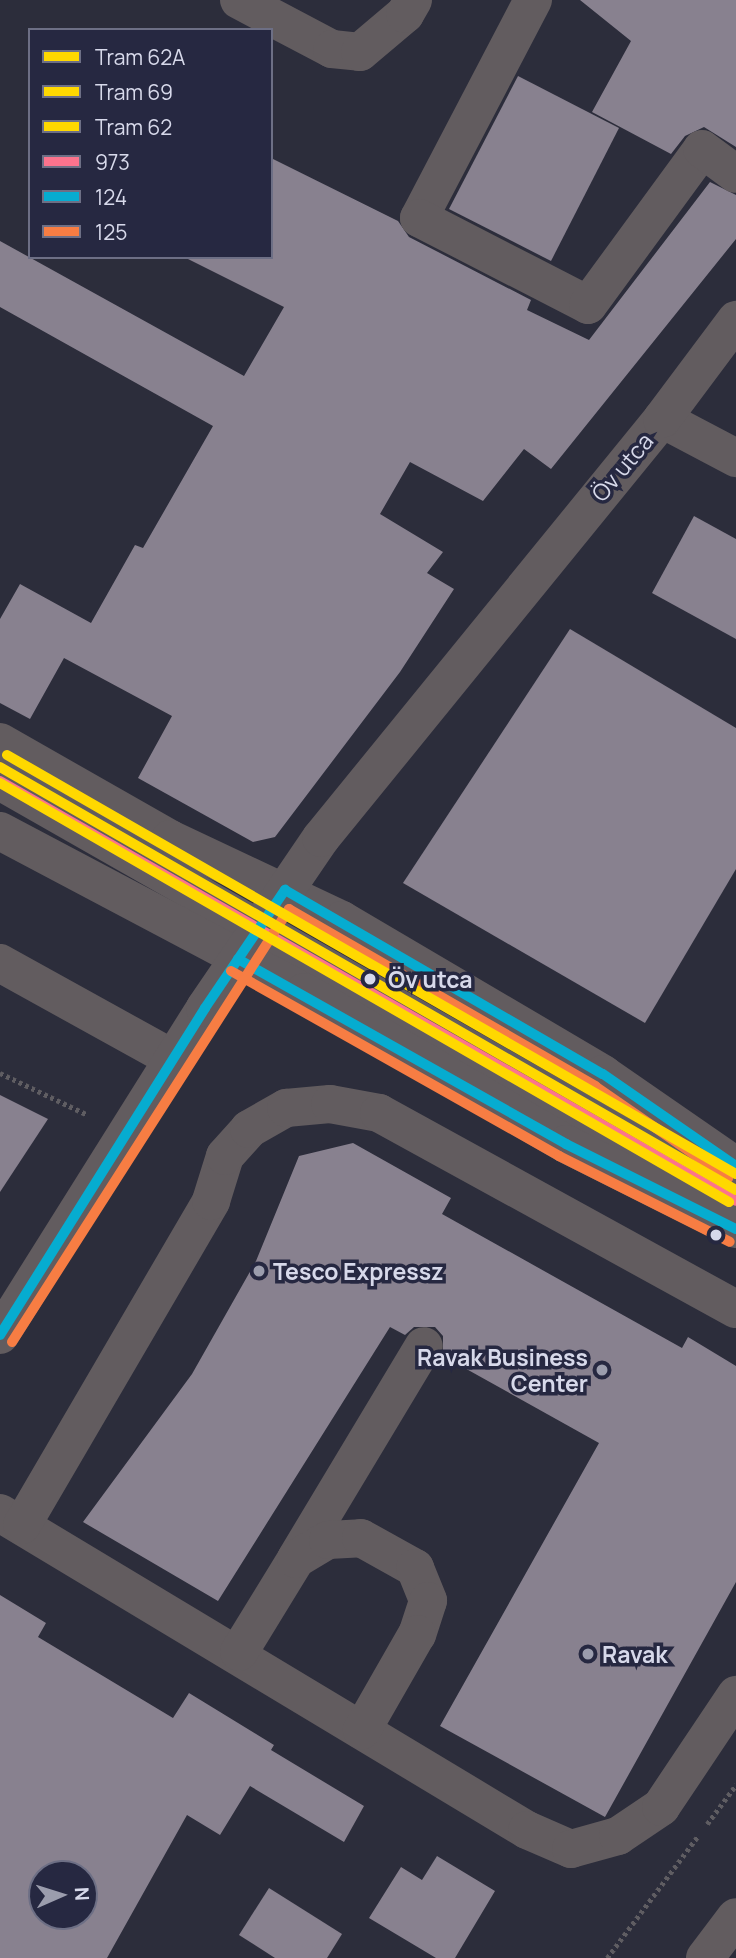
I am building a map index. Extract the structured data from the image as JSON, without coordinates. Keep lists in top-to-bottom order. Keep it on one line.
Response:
{"streets":{"street":["Öv utca"]},"places":["Öv utca","Tesco Expressz","Ravak Business Center","Ravak"],"lines":["tram line 62","tram line 62A","transit line 973","tram line 69","transit line 124","transit line 125"],"legend":["Tram 62A","Tram 69","Tram 62","973","124","125"],"north":"right"}
